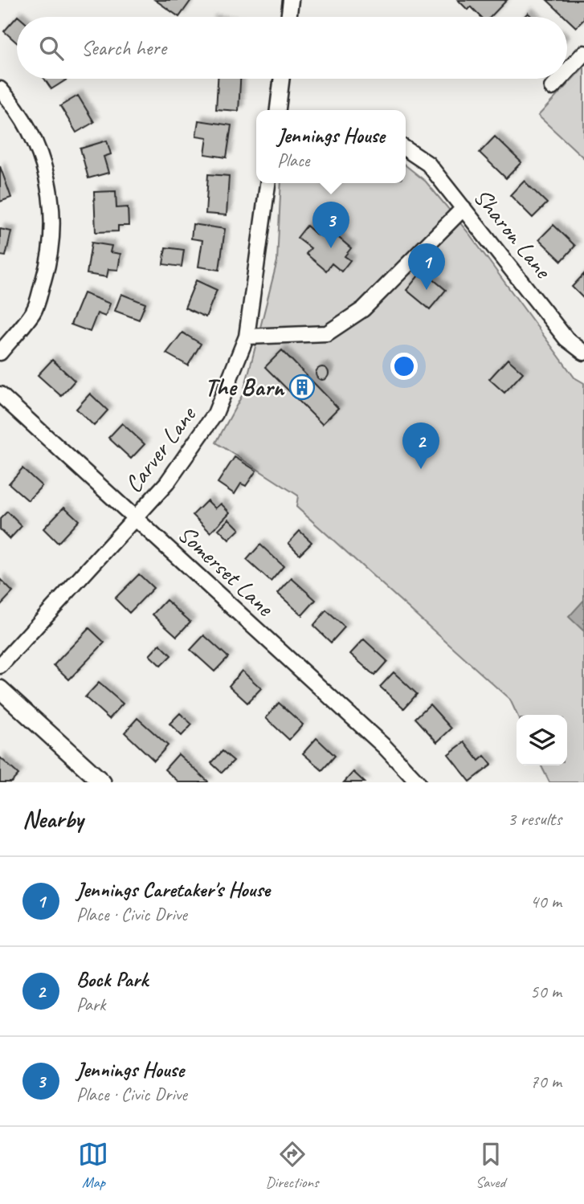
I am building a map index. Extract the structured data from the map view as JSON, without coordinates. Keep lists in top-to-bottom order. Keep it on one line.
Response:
{"streets":{"street":["Sharon Lane","Carver Lane","Somerset Lane"]},"crossings":[["Carver Lane","Somerset Lane"]],"places":{"building":["The Barn"]},"page":{"search":"Search here","popup":["Jennings House","Place"],"pins":["3","1","2"],"heading":["Nearby","3 results"],"list":[{"mark":"1","name":"Jennings Caretaker's House","note":"Place · Civic Drive","value":"40 m"},{"mark":"2","name":"Bock Park","note":"Park","value":"50 m"},{"mark":"3","name":"Jennings House","note":"Place · Civic Drive","value":"70 m"}],"nav":["Map","Directions","Saved"]}}
